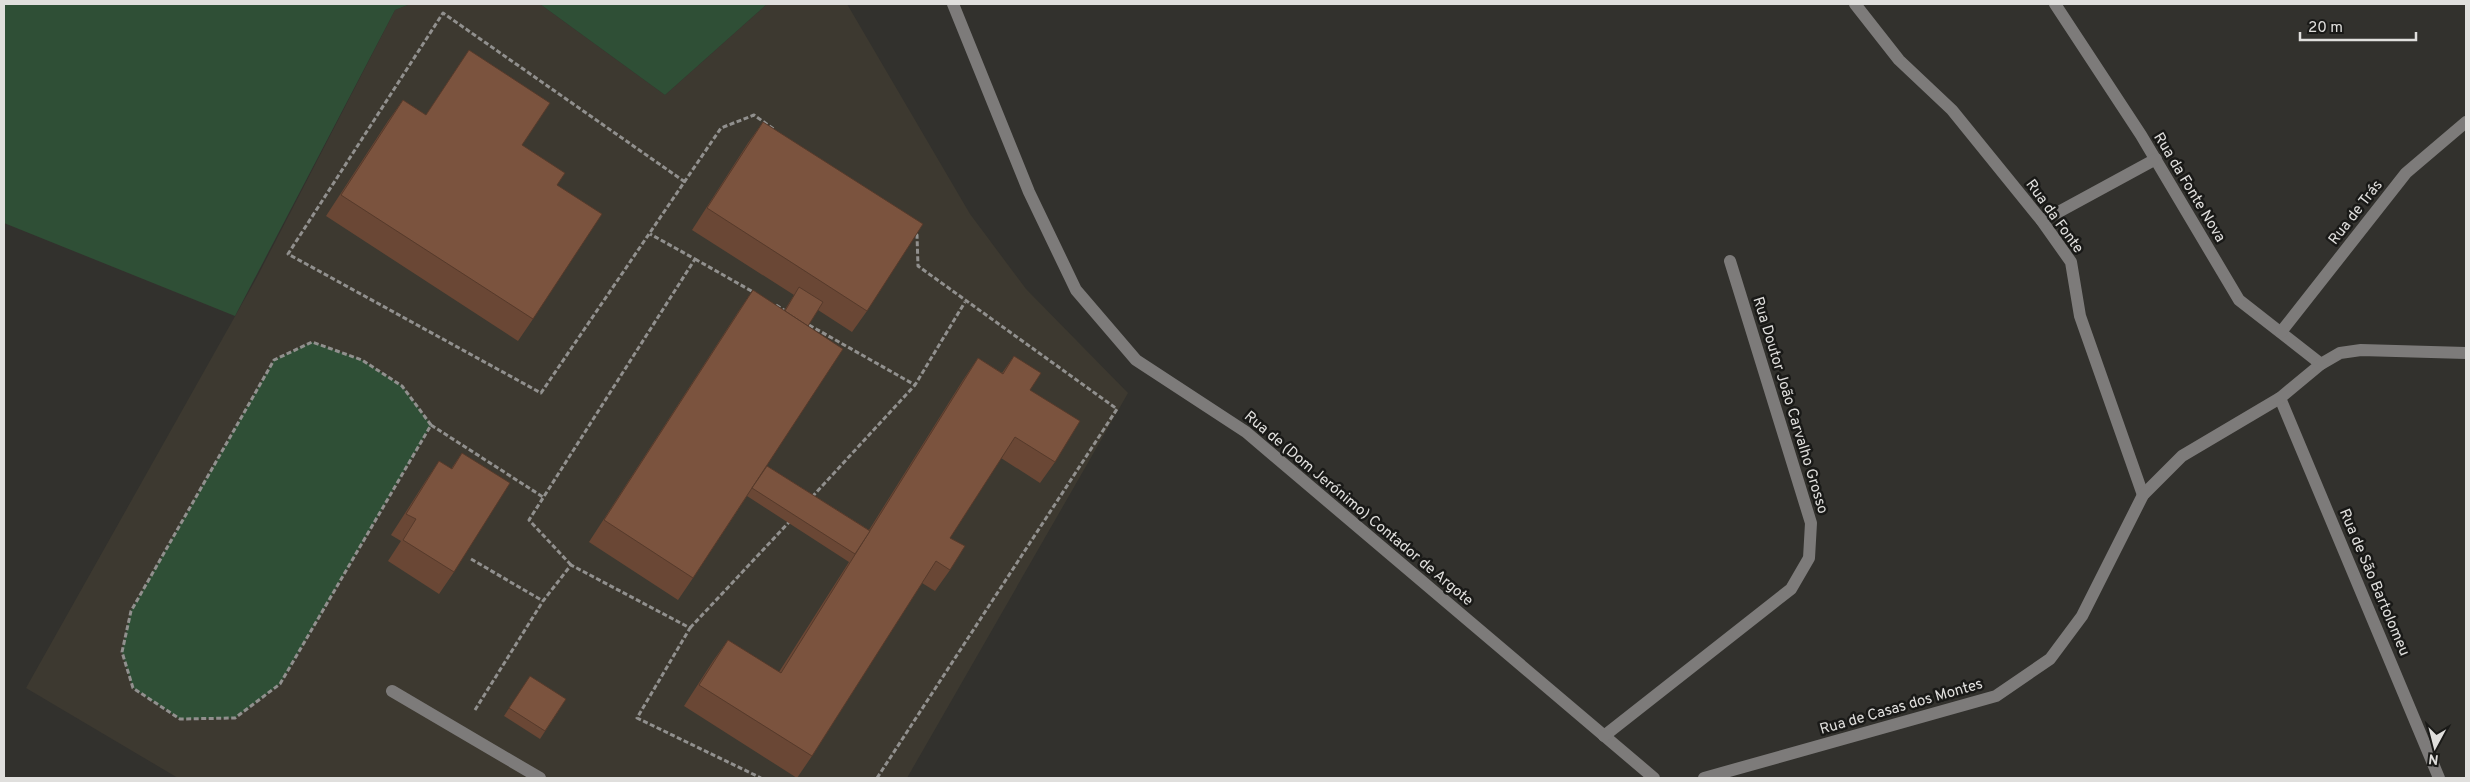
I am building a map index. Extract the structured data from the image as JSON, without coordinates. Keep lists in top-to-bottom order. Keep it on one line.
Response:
{"streets":{"street":["Rua da Fonte Nova","Rua de Trás","Rua da Fonte","Rua Doutor João Carvalho Grosso","Rua de (Dom Jerónimo) Contador de Argote","Rua de São Bartolomeu","Rua de Casas dos Montes"]},"crossings":[["Rua da Fonte Nova","Rua de Trás"],["Rua da Fonte Nova","Rua de Casas dos Montes"],["Rua da Fonte","Rua de Casas dos Montes"],["Rua Doutor João Carvalho Grosso","Rua de (Dom Jerónimo) Contador de Argote"],["Rua de São Bartolomeu","Rua de Casas dos Montes"]],"scale_bar":"20 m","north":"bottom"}
